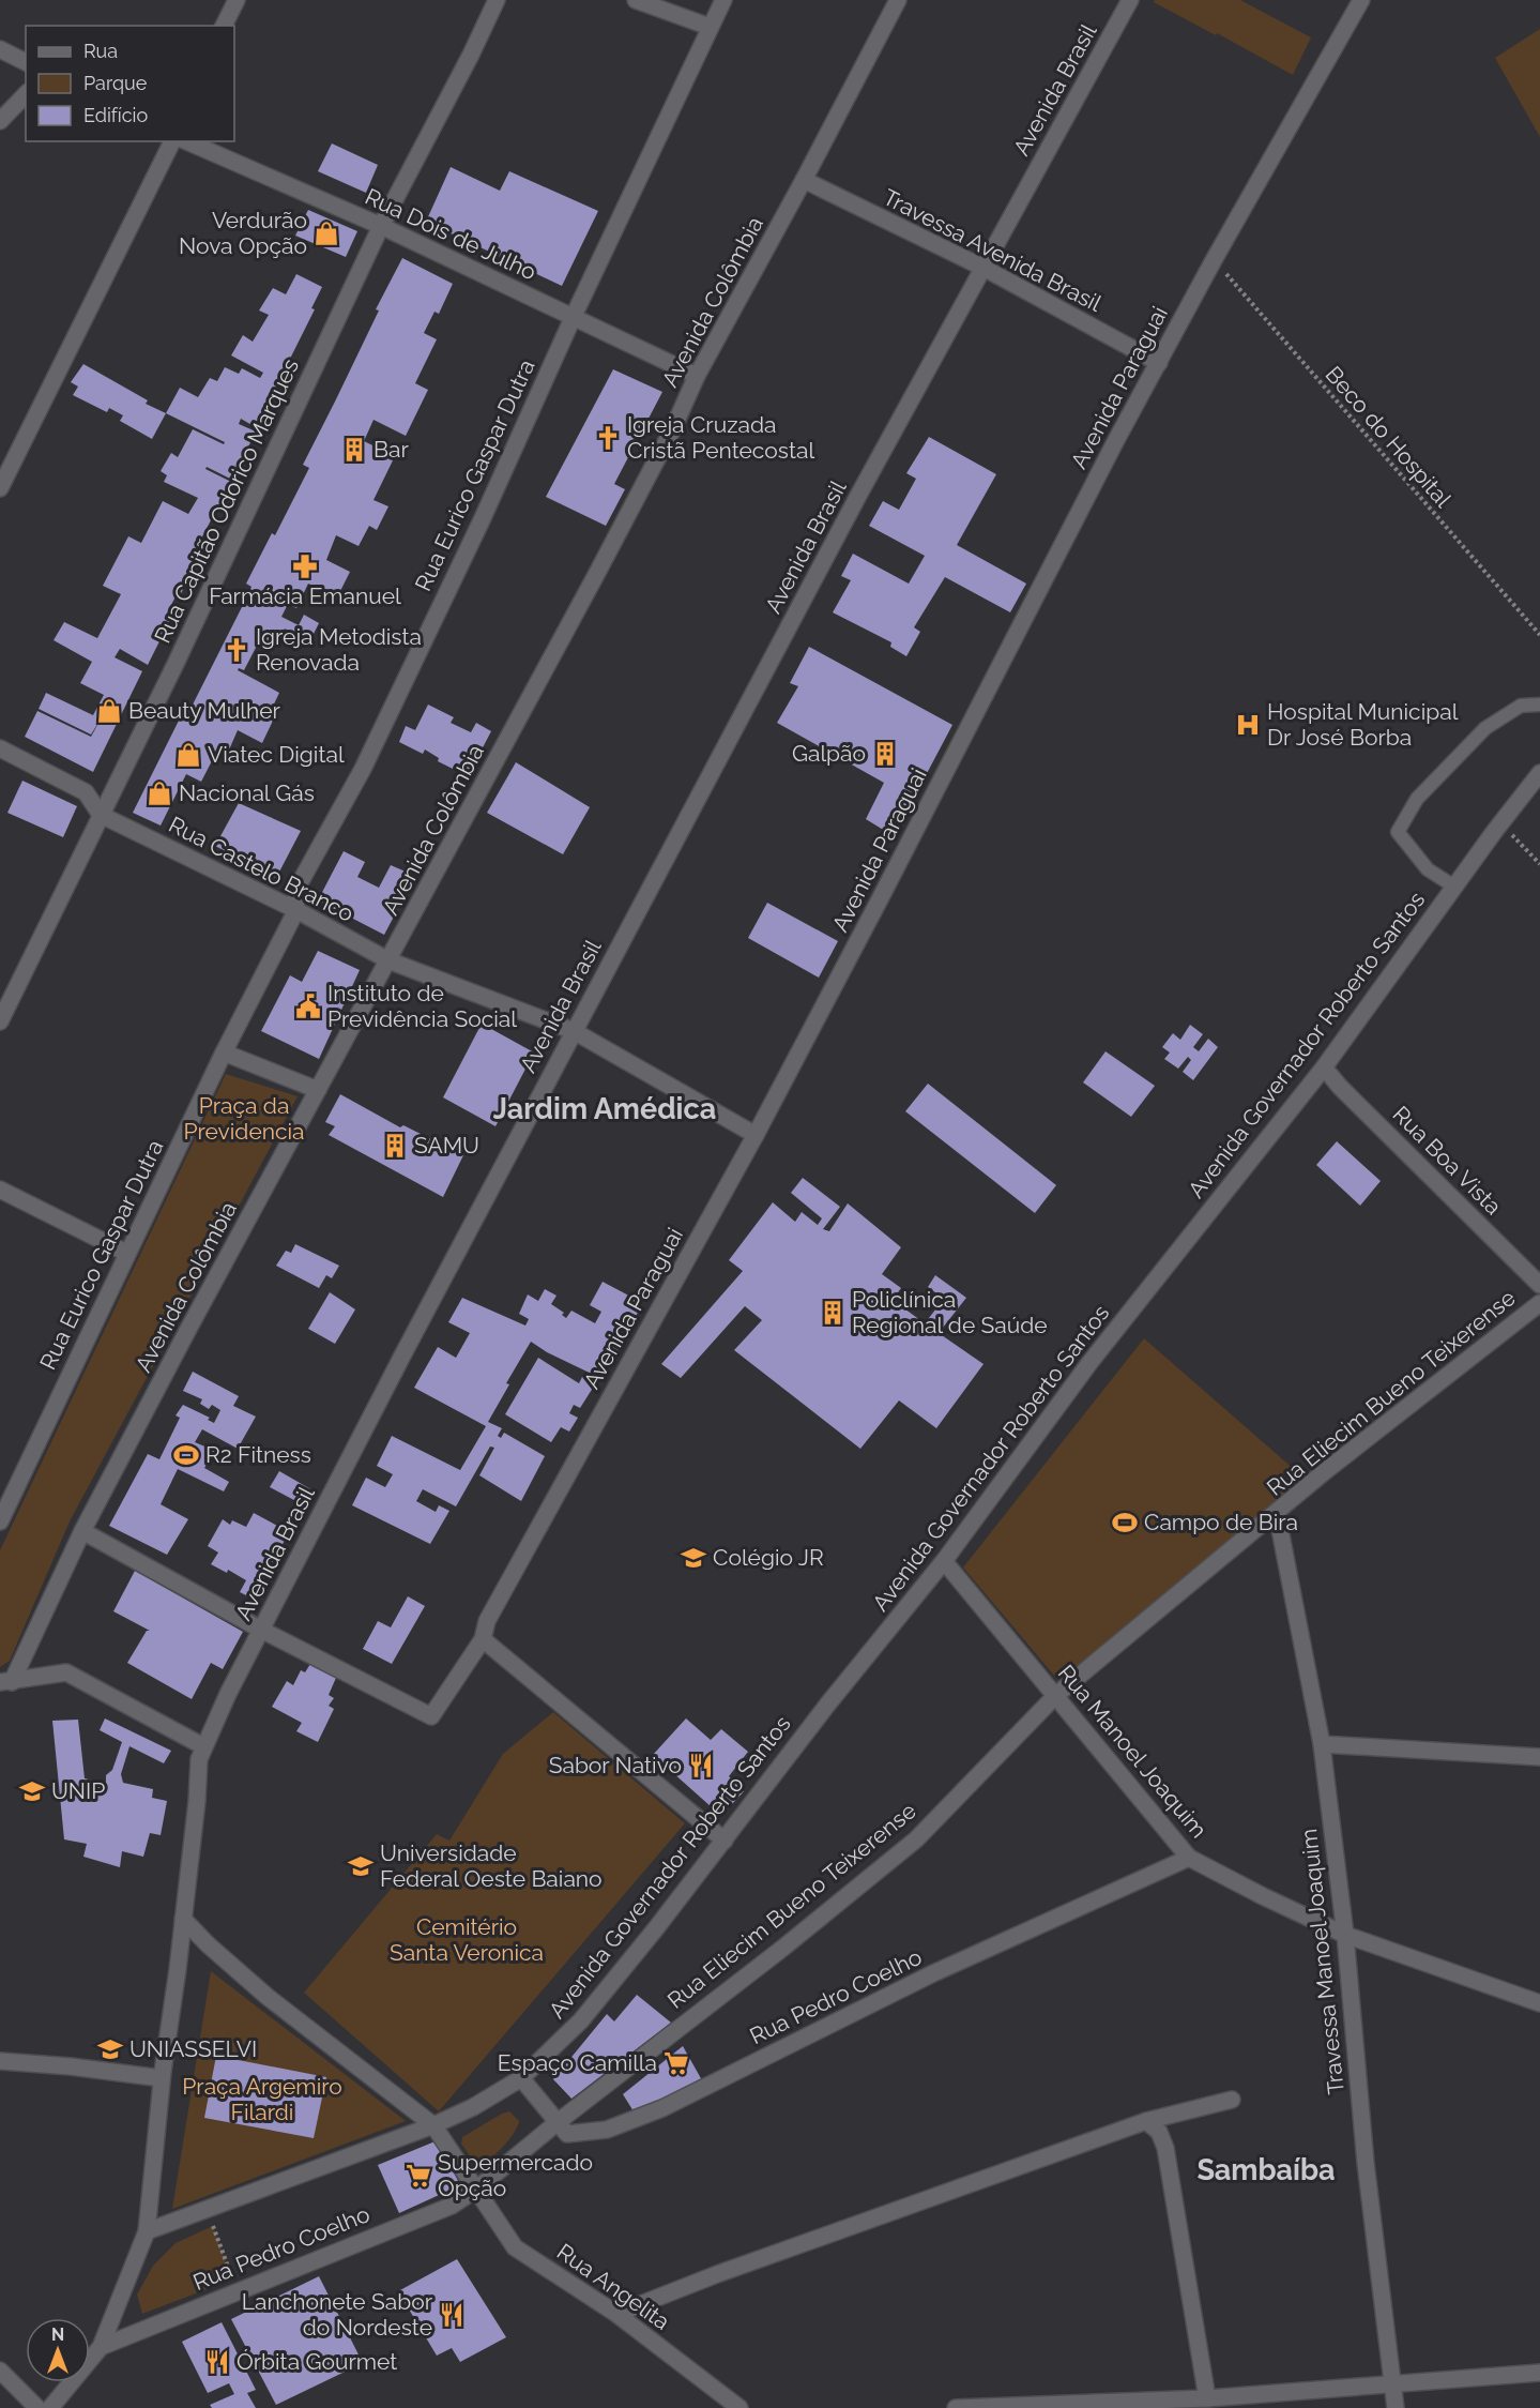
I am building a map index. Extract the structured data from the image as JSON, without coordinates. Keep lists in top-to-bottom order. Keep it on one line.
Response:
{"streets":{"street":["Avenida Brasil","Rua Dois de Julho","Travessa Avenida Brasil","Avenida Colômbia","Avenida Paraguai","Rua Eurico Gaspar Dutra","Rua Capitão Odorico Marques","Rua Castelo Branco","Avenida Governador Roberto Santos","Rua Boa Vista","Rua Eliecim Bueno Teixerense","Rua Manoel Joaquim","Travessa Manoel Joaquim","Rua Pedro Coelho","Rua Angelita"],"path":["Beco do Hospital"]},"crossings":[["Avenida Brasil","Travessa Avenida Brasil"],["Avenida Brasil","Avenida Paraguai"],["Avenida Brasil","Rua Castelo Branco"],["Avenida Brasil","Avenida Governador Roberto Santos"],["Avenida Brasil","Rua Pedro Coelho"],["Avenida Brasil","Rua Angelita"],["Rua Dois de Julho","Avenida Colômbia"],["Rua Dois de Julho","Rua Eurico Gaspar Dutra"],["Rua Dois de Julho","Rua Capitão Odorico Marques"],["Travessa Avenida Brasil","Avenida Colômbia"],["Travessa Avenida Brasil","Avenida Paraguai"],["Avenida Colômbia","Rua Castelo Branco"],["Avenida Paraguai","Beco do Hospital"],["Avenida Paraguai","Rua Castelo Branco"],["Rua Eurico Gaspar Dutra","Rua Castelo Branco"],["Rua Capitão Odorico Marques","Rua Castelo Branco"],["Avenida Governador Roberto Santos","Rua Boa Vista"],["Avenida Governador Roberto Santos","Rua Manoel Joaquim"],["Avenida Governador Roberto Santos","Rua Pedro Coelho"],["Avenida Governador Roberto Santos","Rua Angelita"],["Rua Eliecim Bueno Teixerense","Rua Manoel Joaquim"],["Rua Eliecim Bueno Teixerense","Travessa Manoel Joaquim"],["Rua Eliecim Bueno Teixerense","Rua Pedro Coelho"],["Rua Eliecim Bueno Teixerense","Rua Angelita"],["Rua Manoel Joaquim","Travessa Manoel Joaquim"],["Rua Manoel Joaquim","Rua Pedro Coelho"],["Rua Pedro Coelho","Rua Angelita"]],"districts":["Jardim Amédica","Sambaíba"],"parks":["Praça da Previdencia","Cemitério Santa Veronica","Praça Argemiro Filardi"],"places":{"shop":["Verdurão Nova Opção","Beauty Mulher","Viatec Digital","Nacional Gás"],"church":["Igreja Cruzada Cristã Pentecostal","Igreja Metodista Renovada"],"building":["Bar","Galpão","SAMU","Policlínica Regional de Saúde"],"pharmacy":["Farmácia Emanuel"],"hospital":["Hospital Municipal Dr José Borba"],"public building":["Instituto de Previdência Social"],"sports":["R2 Fitness","Campo de Bira"],"school or university":["Colégio JR","UNIP","Universidade Federal Oeste Baiano","UNIASSELVI"],"restaurant":["Sabor Nativo","Lanchonete Sabor do Nordeste","Órbita Gourmet"],"supermarket":["Espaço Camilla","Supermercado Opção"]},"legend":["Rua","Parque","Edifício"],"north":"top"}
